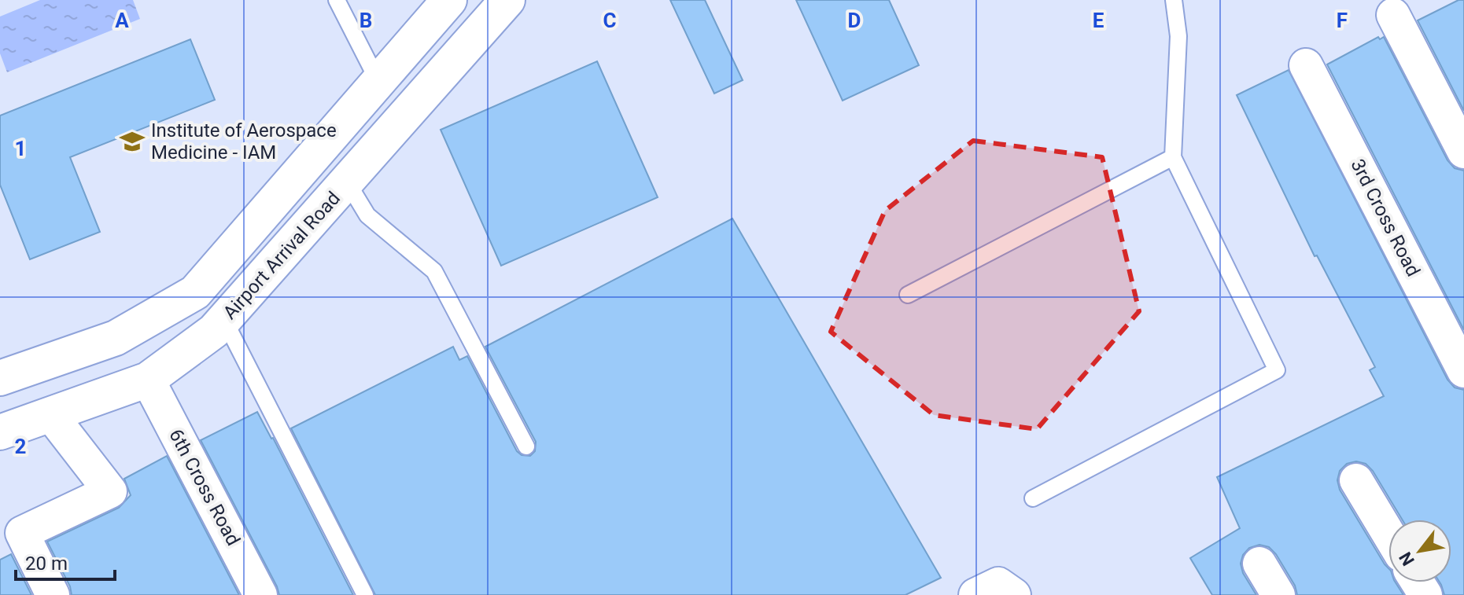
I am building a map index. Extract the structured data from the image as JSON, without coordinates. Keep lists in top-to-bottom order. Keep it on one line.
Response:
{"streets":{"street":["3rd Cross Road","Airport Arrival Road","6th Cross Road"]},"crossings":[["Airport Arrival Road","6th Cross Road"]],"places":{"school or university":["Institute of Aerospace Medicine - IAM"]},"scale_bar":"20 m","north":"bottom left","grid":{"columns":["A","B","C","D","E","F"],"rows":["1","2"]}}
